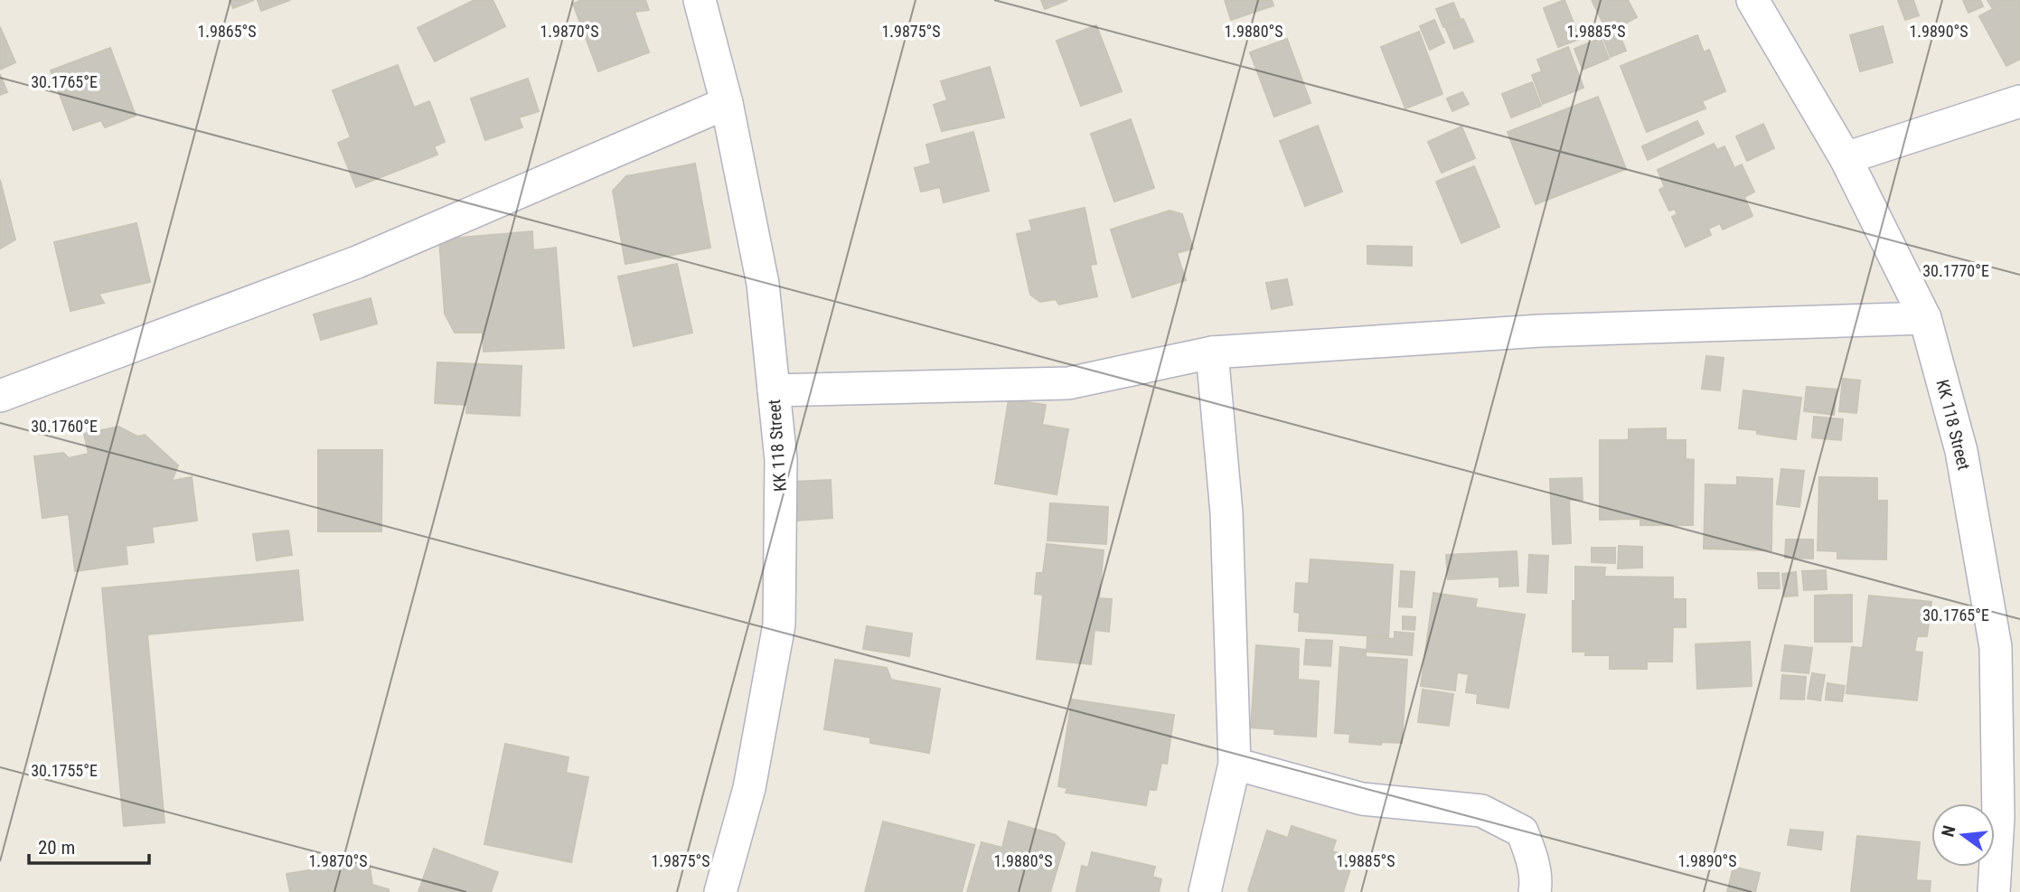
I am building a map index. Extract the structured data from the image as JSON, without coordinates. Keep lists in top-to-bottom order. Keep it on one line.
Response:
{"streets":{"street":["KK 118 Street"]},"scale_bar":"20 m","north":"left","coordinates":["1.9870°S","1.9880°S","1.9885°S","1.9890°S","1.9865°S","1.9875°S","30.1765°E","30.1770°E","30.1760°E","30.1755°E"]}
